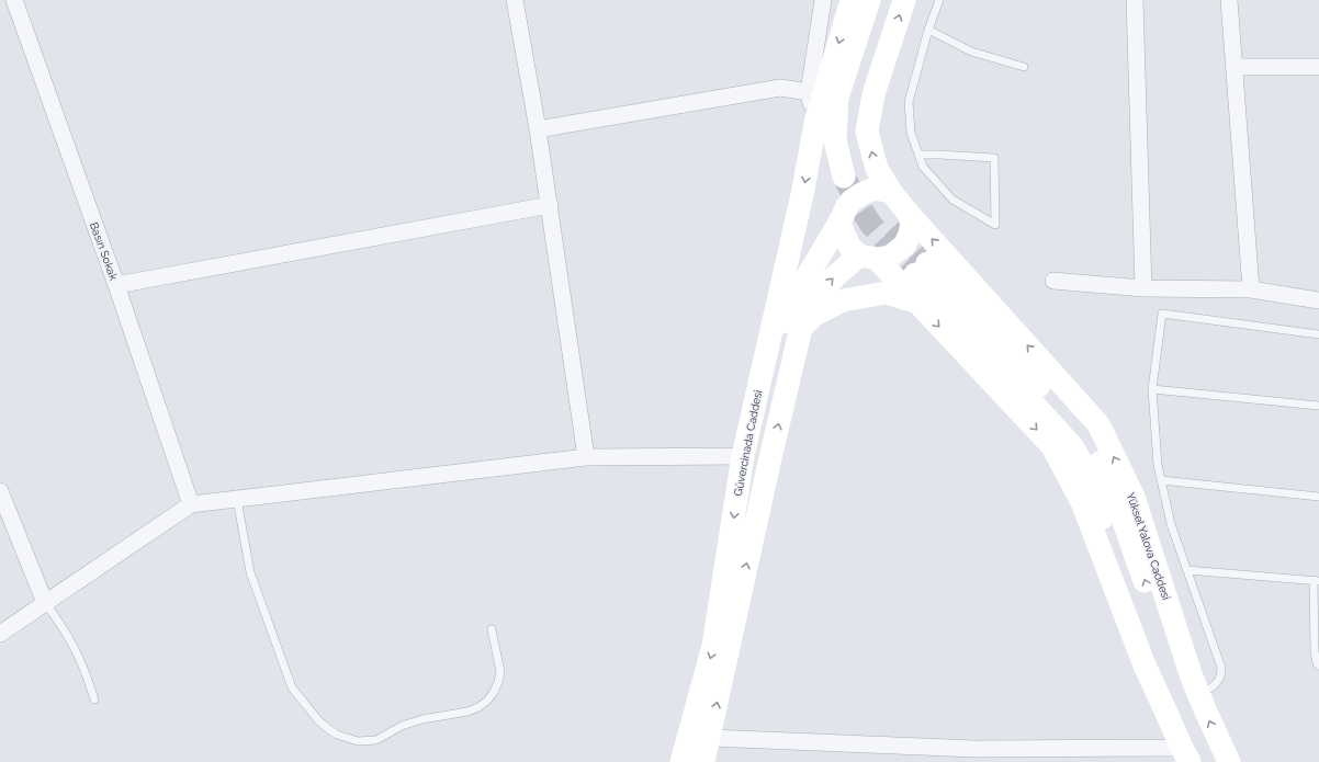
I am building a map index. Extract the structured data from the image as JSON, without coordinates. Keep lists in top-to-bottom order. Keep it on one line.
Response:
{"streets":{"main road":["Güvercinada Caddesi","Yüksel Yalova Caddesi"],"street":["Basın Sokak"]}}
